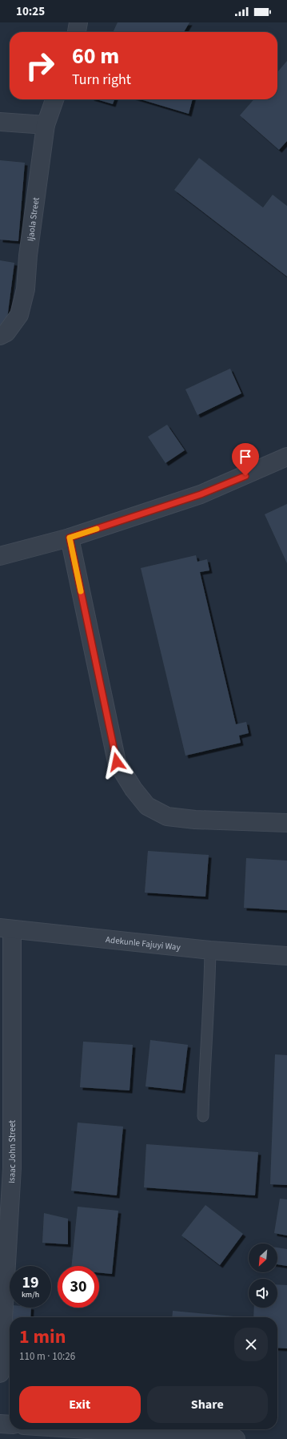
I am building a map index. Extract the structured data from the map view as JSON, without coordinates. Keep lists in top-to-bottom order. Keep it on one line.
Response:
{"streets":{"street":["Ijaola Street","Adekunle Fajuyi Way","Isaac John Street"]},"crossings":[["Adekunle Fajuyi Way","Isaac John Street"]],"north":"bottom left","page":{"status":"10:25","turn":["60 m","Turn right"],"speed":"19 km/h","limit":"30","heading":["1 min","110 m · 10:26"],"buttons":["Exit","Share"]}}
